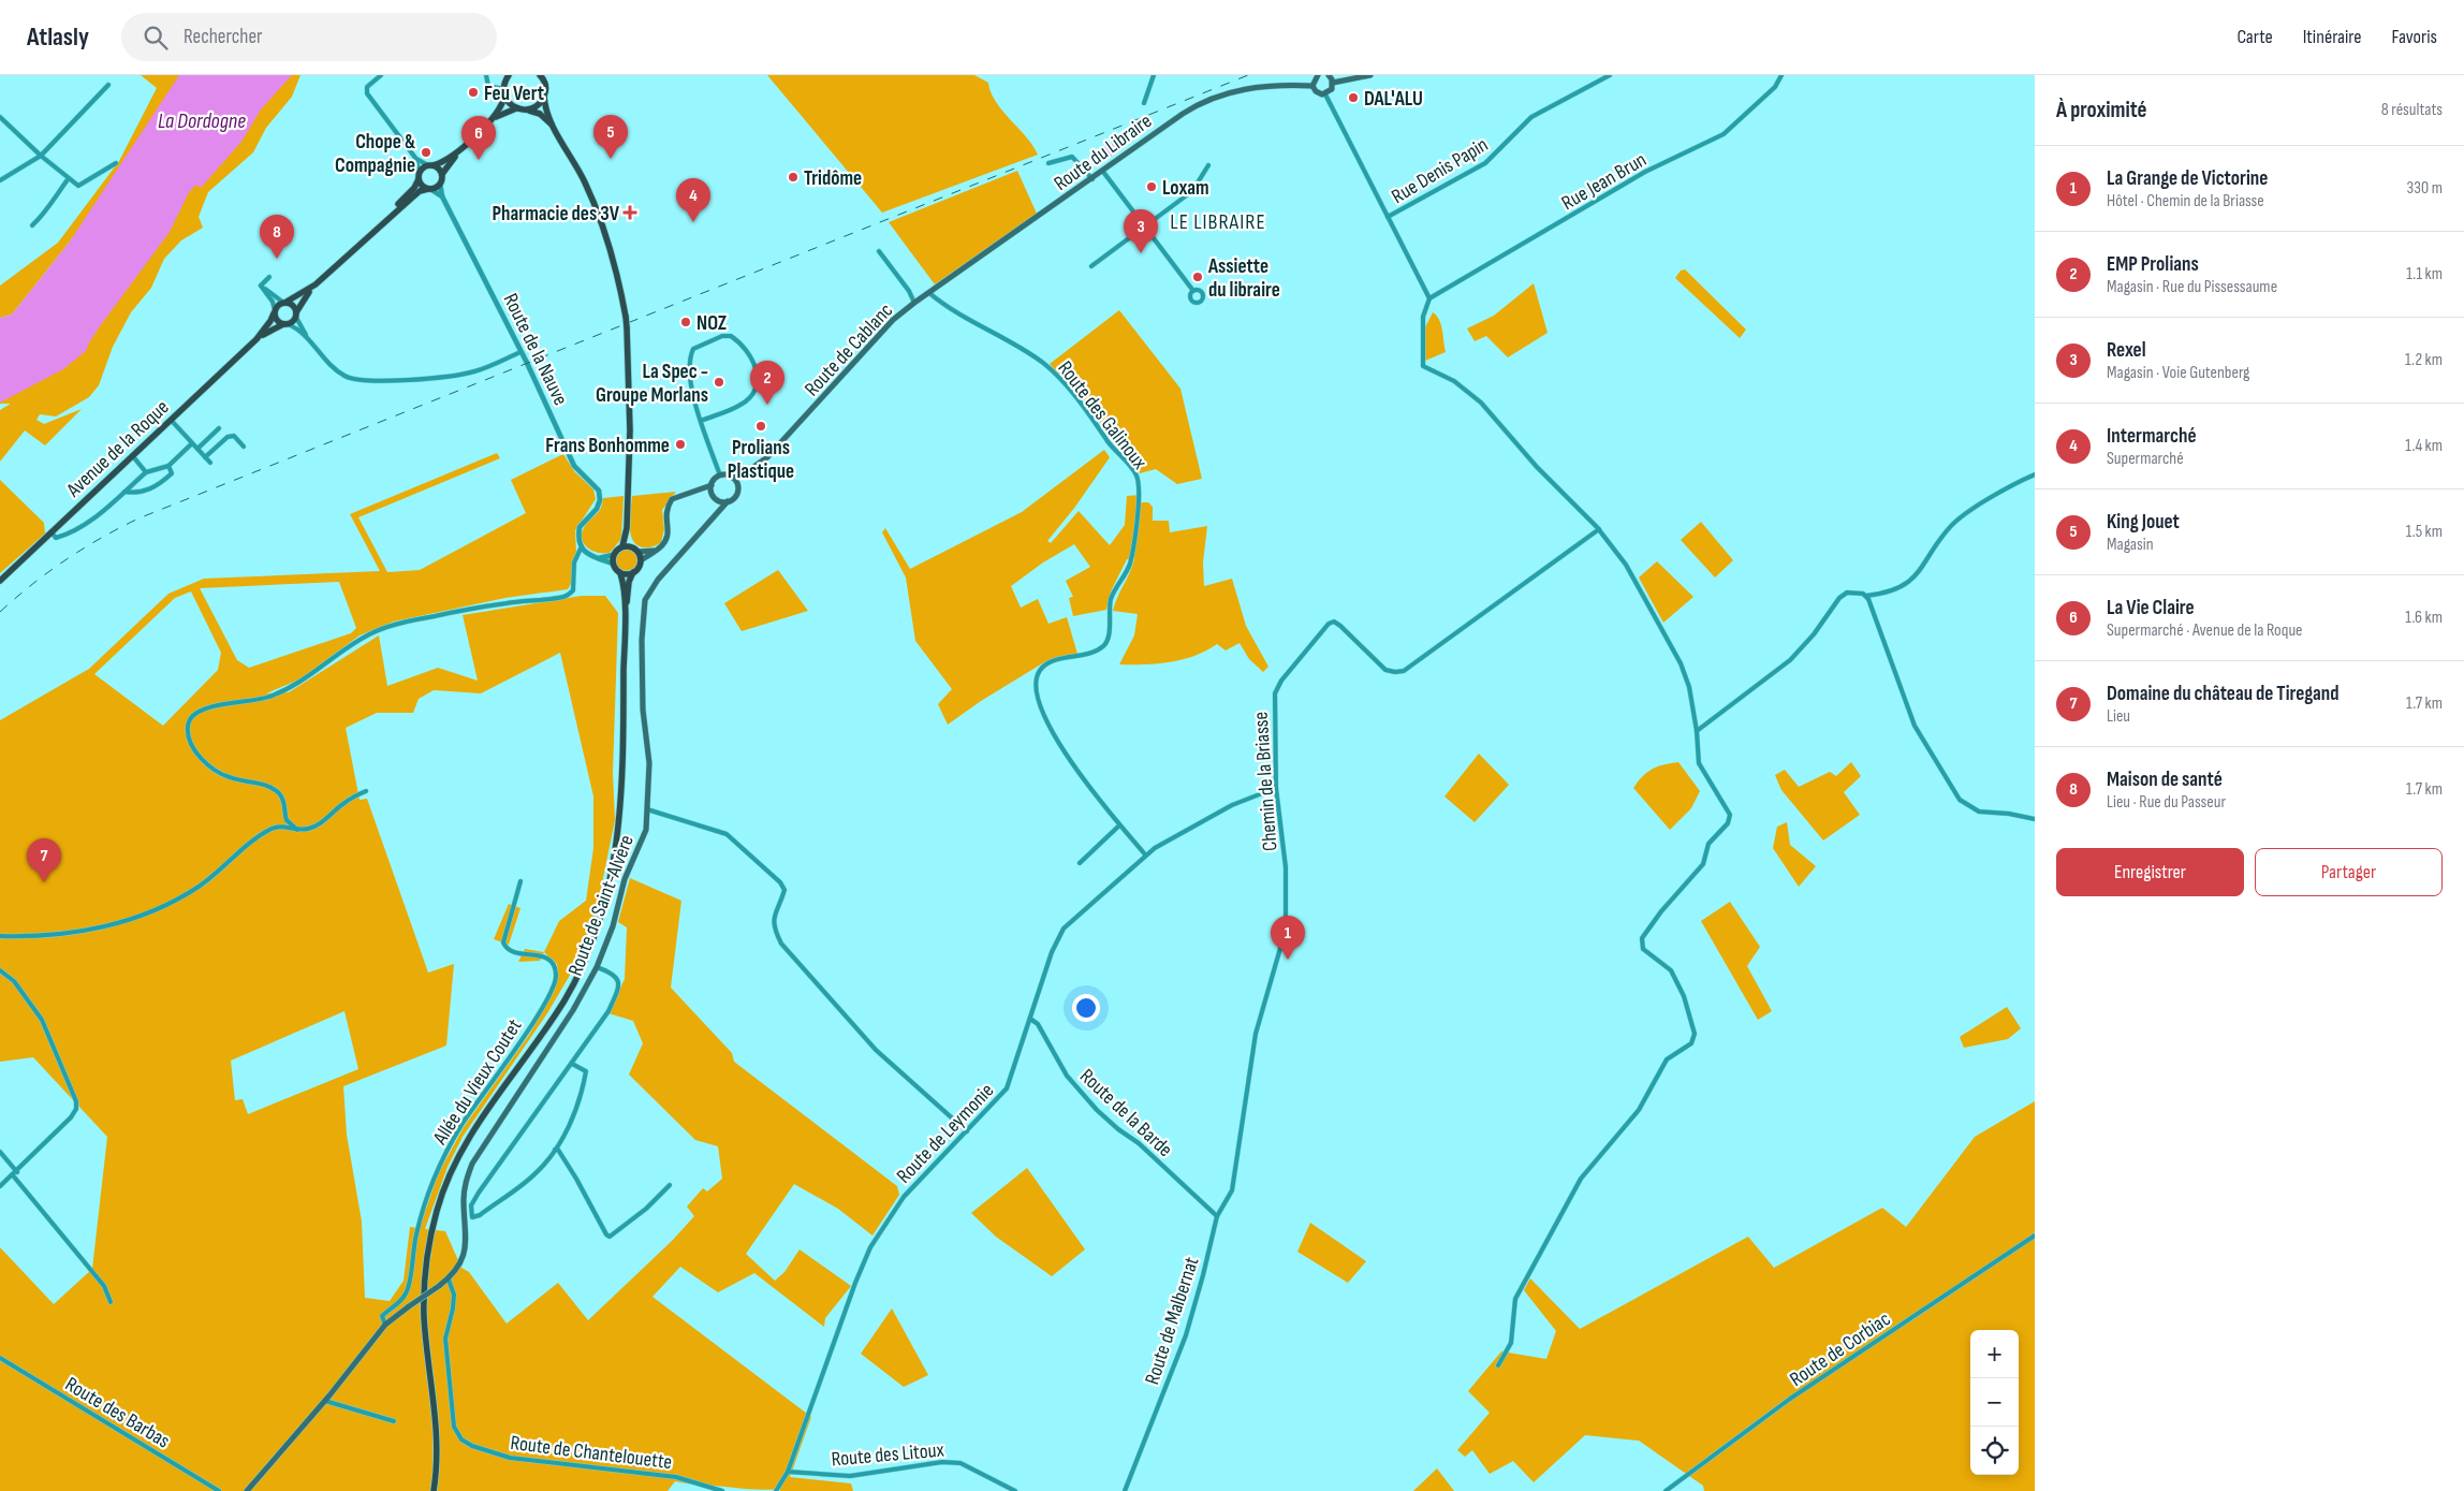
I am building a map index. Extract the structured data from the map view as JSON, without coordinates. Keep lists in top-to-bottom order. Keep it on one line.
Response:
{"streets":{"main road":["Route du Libraire","Route de Cablanc","Avenue de la Roque","Route de Saint-Alvère"],"street":["Rue Denis Papin","Rue Jean Brun","Route de la Nauve","Route des Galinoux","Chemin de la Briasse","Allée du Vieux Coutet","Route de la Barde","Route de Leymonie","Route de Malbernat","Route de Corbiac","Route des Barbas","Route de Chantelouette","Route des Litoux"]},"crossings":[["Route du Libraire","Route de Cablanc"],["Route du Libraire","Route des Galinoux"],["Route de Cablanc","Route des Galinoux"],["Route des Galinoux","Route de Leymonie"],["Chemin de la Briasse","Route de Leymonie"],["Chemin de la Briasse","Route de Malbernat"],["Route de Saint-Alvère","Allée du Vieux Coutet"],["Route de Saint-Alvère","Route de Chantelouette"],["Route de la Barde","Route de Leymonie"],["Route de la Barde","Route de Malbernat"],["Route de Leymonie","Route des Litoux"]],"districts":["LE LIBRAIRE"],"water":["La Dordogne"],"places":{"other":["Feu Vert","DAL'ALU","Chope & Compagnie","Tridôme","Loxam","Assiette du libraire","NOZ","La Spec - Groupe Morlans","Prolians Plastique","Frans Bonhomme"],"health":["Pharmacie des 3V"]},"page":{"header":"Atlasly","search":"Rechercher","nav":["Carte","Itinéraire","Favoris"],"heading":["À proximité","8 résultats"],"pins":["5","6","4","3","8","2","7","1"],"list":[{"mark":"1","name":"La Grange de Victorine","note":"Hôtel · Chemin de la Briasse","value":"330 m"},{"mark":"2","name":"EMP Prolians","note":"Magasin · Rue du Pissessaume","value":"1.1 km"},{"mark":"3","name":"Rexel","note":"Magasin · Voie Gutenberg","value":"1.2 km"},{"mark":"4","name":"Intermarché","note":"Supermarché","value":"1.4 km"},{"mark":"5","name":"King Jouet","note":"Magasin","value":"1.5 km"},{"mark":"6","name":"La Vie Claire","note":"Supermarché · Avenue de la Roque","value":"1.6 km"},{"mark":"7","name":"Domaine du château de Tiregand","note":"Lieu","value":"1.7 km"},{"mark":"8","name":"Maison de santé","note":"Lieu · Rue du Passeur","value":"1.7 km"}],"buttons":["Enregistrer","Partager"],"map_buttons":["+","−"]}}
